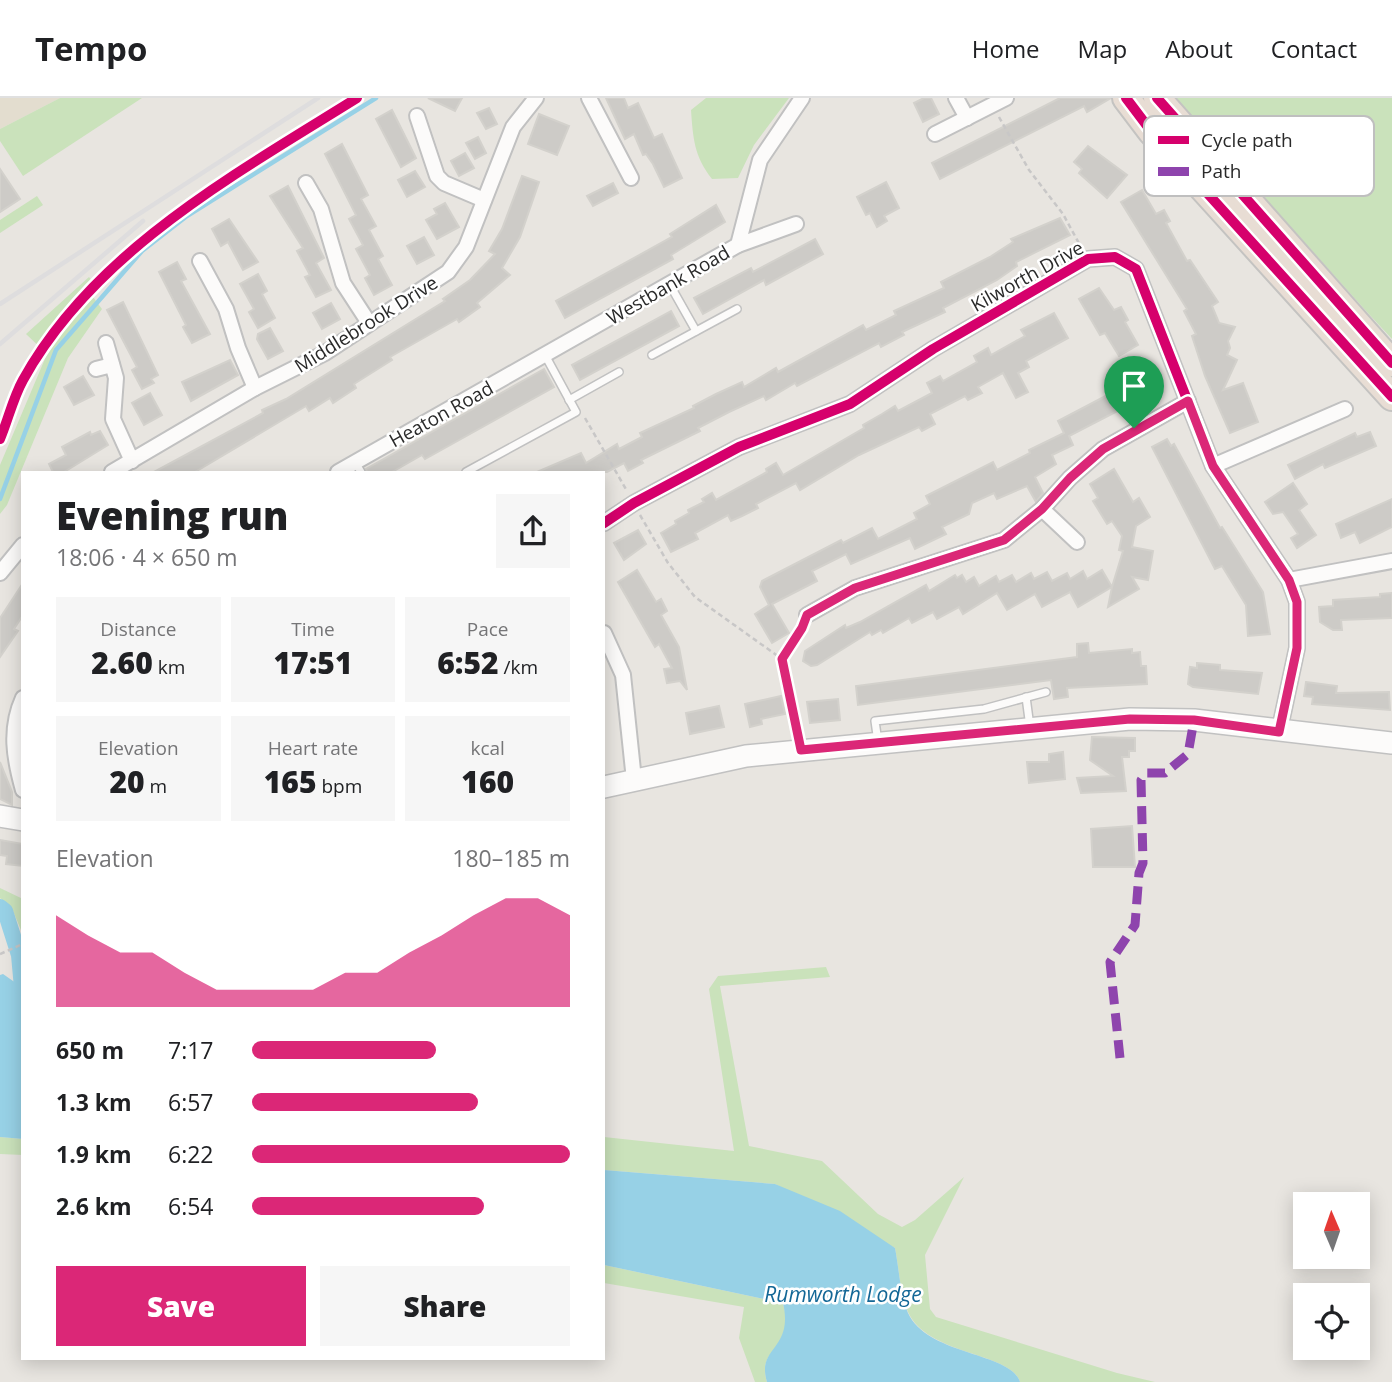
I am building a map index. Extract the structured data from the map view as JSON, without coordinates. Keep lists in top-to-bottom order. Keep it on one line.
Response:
{"streets":{"street":["Kilworth Drive","Westbank Road","Middlebrook Drive","Heaton Road"]},"crossings":[["Westbank Road","Heaton Road"]],"water":["Rumworth Lodge"],"legend":["Cycle path","Path"],"north":"top","page":{"header":"Tempo","nav":["Home","Map","About","Contact"],"heading":["Evening run","18:06 · 4 × 650 m"],"stats":[["Distance","2.60 km"],["Time","17:51"],["Pace","6:52 /km"],["Elevation","20 m"],["Heart rate","165 bpm"],["kcal","160"]],"chart":["Elevation","180–185 m"],"list":[{"name":"650 m","note":"7:17"},{"name":"1.3 km","note":"6:57"},{"name":"1.9 km","note":"6:22"},{"name":"2.6 km","note":"6:54"}],"buttons":["Save","Share"]}}
